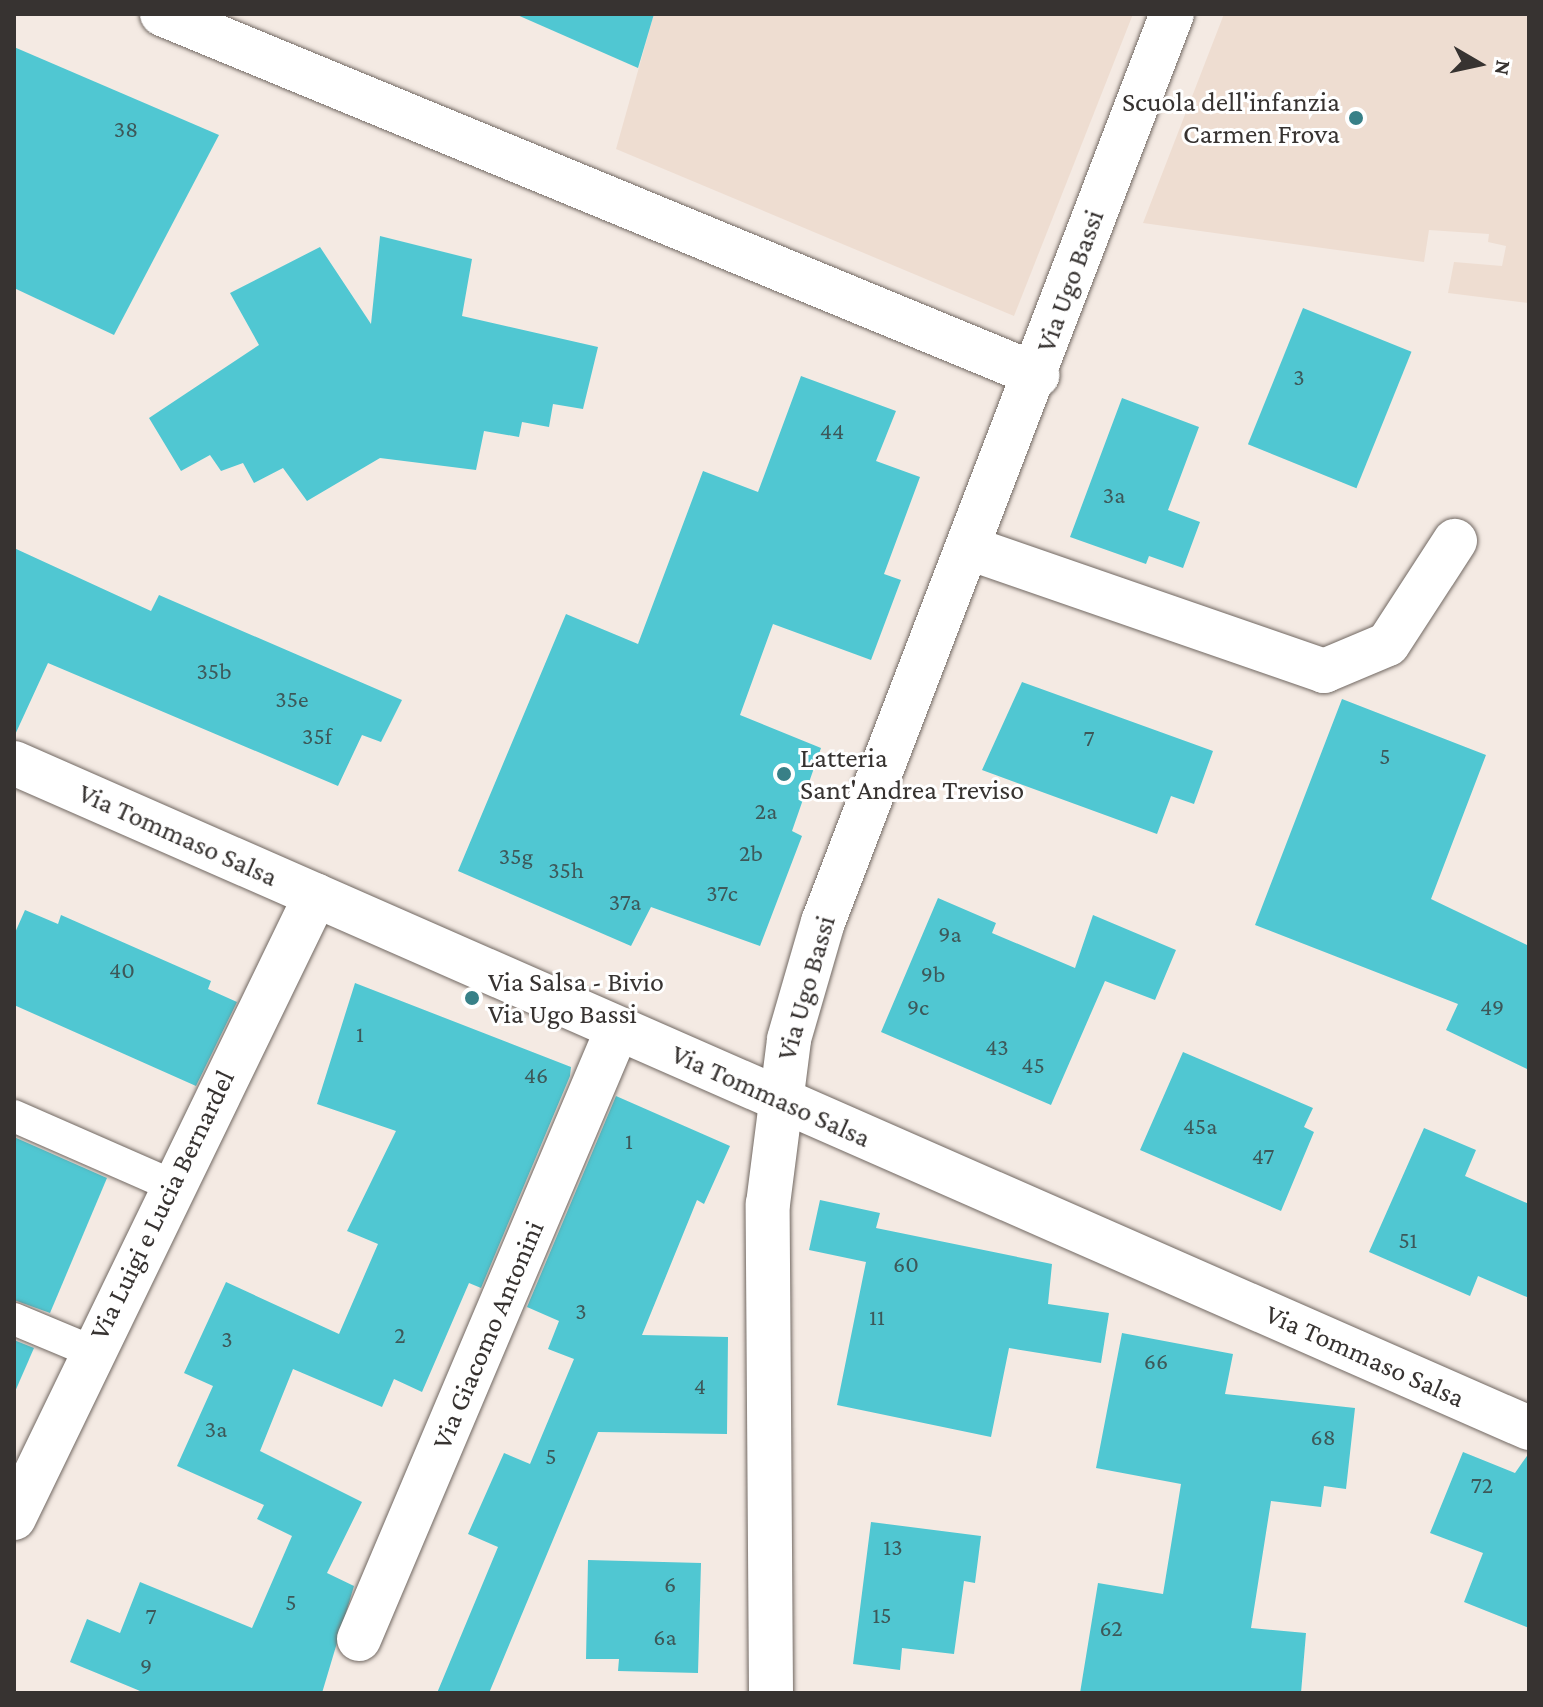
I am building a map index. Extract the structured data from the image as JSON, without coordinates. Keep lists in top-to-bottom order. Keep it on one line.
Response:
{"streets":{"street":["Via Ugo Bassi","Via Tommaso Salsa","Via Luigi e Lucia Bernardel","Via Giacomo Antonini"]},"crossings":[["Via Ugo Bassi","Via Tommaso Salsa"],["Via Tommaso Salsa","Via Luigi e Lucia Bernardel"],["Via Tommaso Salsa","Via Giacomo Antonini"]],"places":["Scuola dell'infanzia Carmen Frova","Latteria Sant'Andrea Treviso","Via Salsa - Bivio Via Ugo Bassi"],"house_numbers":["38","3","44","3a","35b","35e","35f","7","5","2a","2b","35g","35h","37c","37a","9a","40","9b","9c","49","1","43","45","46","45a","1","47","51","60","3","11","2","3","66","4","3a","68","5","72","13","6","5","15","7","62","6a","9"],"north":"right"}
